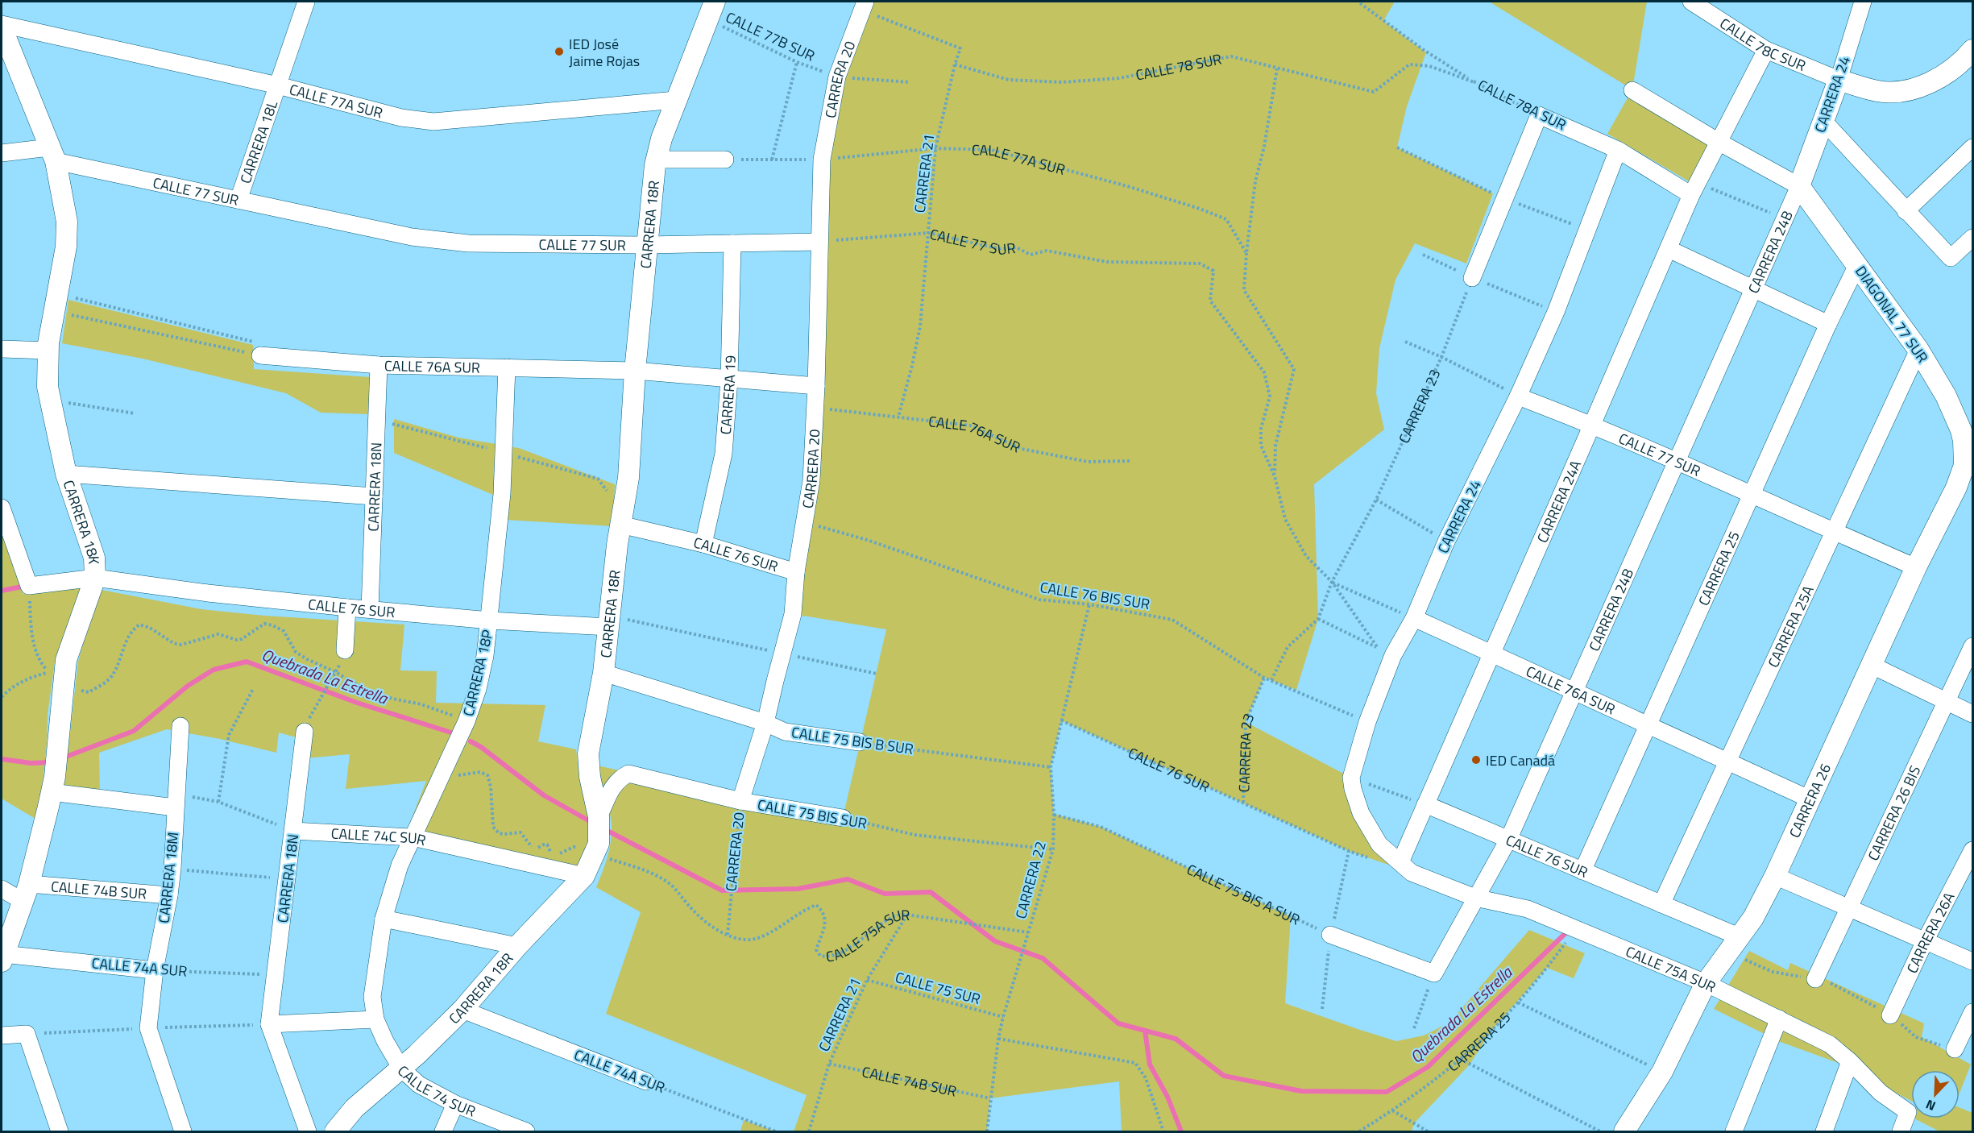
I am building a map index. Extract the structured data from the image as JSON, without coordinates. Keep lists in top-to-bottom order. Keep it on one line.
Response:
{"streets":{"street":["CALLE 78C SUR","CARRERA 20","CARRERA 24","CALLE 77A SUR","CALLE 78A SUR","CARRERA 18L","CALLE 77 SUR","CARRERA 18R","CARRERA 24B","DIAGONAL 77 SUR","CALLE 76A SUR","CARRERA 19","CARRERA 18N","CARRERA 24A","CARRERA 18K","CALLE 76 SUR","CARRERA 25","CARRERA 25A","CARRERA 18P","CALLE 75 BIS B SUR","CARRERA 26","CARRERA 26 BIS","CALLE 75 BIS SUR","CALLE 74C SUR","CARRERA 18M","CALLE 74B SUR","CARRERA 26A","CALLE 75A SUR","CALLE 74A SUR","CALLE 74 SUR"],"path":["CALLE 77B SUR","CALLE 78 SUR","CARRERA 21","CARRERA 23","CALLE 76 BIS SUR","CARRERA 22","CALLE 75 BIS A SUR","CALLE 75 SUR"]},"crossings":[["CALLE 77B SUR","CARRERA 20"],["CALLE 77B SUR","CARRERA 18R"],["CALLE 78C SUR","CARRERA 24"],["CALLE 78C SUR","CARRERA 24A"],["CALLE 78 SUR","CALLE 78A SUR"],["CALLE 78 SUR","CARRERA 21"],["CARRERA 20","CALLE 77A SUR"],["CARRERA 20","CARRERA 21"],["CARRERA 20","CALLE 77 SUR"],["CARRERA 20","CALLE 76A SUR"],["CARRERA 20","CALLE 76 SUR"],["CARRERA 20","CALLE 76 BIS SUR"],["CARRERA 20","CALLE 75 BIS B SUR"],["CARRERA 20","CALLE 75 BIS SUR"],["CARRERA 20","CALLE 75A SUR"],["CARRERA 24","CALLE 78A SUR"],["CARRERA 24","CALLE 77 SUR"],["CARRERA 24","CARRERA 24B"],["CARRERA 24","DIAGONAL 77 SUR"],["CARRERA 24","CALLE 76A SUR"],["CARRERA 24","CALLE 76 BIS SUR"],["CALLE 77A SUR","CARRERA 18L"],["CALLE 77A SUR","CARRERA 21"],["CALLE 77A SUR","CARRERA 18R"],["CALLE 77A SUR","CARRERA 18K"],["CALLE 78A SUR","CARRERA 24A"],["CARRERA 18L","CALLE 77 SUR"],["CARRERA 21","CALLE 77 SUR"],["CARRERA 21","CALLE 76A SUR"],["CARRERA 21","CALLE 74B SUR"],["CARRERA 21","CALLE 75A SUR"],["CARRERA 21","CALLE 75 SUR"],["CALLE 77 SUR","CARRERA 18R"],["CALLE 77 SUR","CARRERA 24B"],["CALLE 77 SUR","CARRERA 19"],["CALLE 77 SUR","CARRERA 24A"],["CALLE 77 SUR","CARRERA 18K"],["CALLE 77 SUR","CARRERA 25"],["CALLE 77 SUR","CARRERA 25A"],["CALLE 77 SUR","CARRERA 26"],["CARRERA 18R","CALLE 76A SUR"],["CARRERA 18R","CALLE 76 SUR"],["CARRERA 18R","CALLE 75 BIS B SUR"],["CARRERA 18R","CALLE 75 BIS SUR"],["CARRERA 18R","CALLE 74C SUR"],["CARRERA 18R","CALLE 75A SUR"],["CARRERA 18R","CALLE 74A SUR"],["CARRERA 18R","CALLE 74 SUR"],["CARRERA 24B","DIAGONAL 77 SUR"],["CARRERA 24B","CALLE 76A SUR"],["CARRERA 24B","CALLE 76 SUR"],["CARRERA 24B","CALLE 75A SUR"],["DIAGONAL 77 SUR","CARRERA 25"],["DIAGONAL 77 SUR","CARRERA 25A"],["DIAGONAL 77 SUR","CARRERA 26"],["CALLE 76A SUR","CARRERA 19"],["CALLE 76A SUR","CARRERA 18N"],["CALLE 76A SUR","CARRERA 24A"],["CALLE 76A SUR","CARRERA 25"],["CALLE 76A SUR","CARRERA 25A"],["CALLE 76A SUR","CARRERA 18P"],["CALLE 76A SUR","CARRERA 26"],["CARRERA 19","CALLE 76 SUR"],["CARRERA 23","CALLE 76 SUR"],["CARRERA 23","CALLE 76 BIS SUR"],["CARRERA 18N","CALLE 76 SUR"],["CARRERA 18N","CALLE 74C SUR"],["CARRERA 18N","CALLE 74A SUR"],["CARRERA 24A","CALLE 76 SUR"],["CARRERA 24A","CALLE 75A SUR"],["CARRERA 18K","CALLE 76 SUR"],["CARRERA 18K","CALLE 74B SUR"],["CARRERA 18K","CALLE 74A SUR"],["CALLE 76 SUR","CARRERA 25"],["CALLE 76 SUR","CARRERA 25A"],["CALLE 76 SUR","CARRERA 18P"],["CALLE 76 SUR","CARRERA 26"],["CALLE 76 SUR","CARRERA 22"],["CARRERA 25","CALLE 75A SUR"],["CALLE 76 BIS SUR","CARRERA 22"],["CARRERA 18P","CALLE 74C SUR"],["CARRERA 18P","CALLE 74 SUR"],["CALLE 75 BIS B SUR","CARRERA 22"],["CARRERA 26","CALLE 75A SUR"],["CALLE 75 BIS SUR","CARRERA 22"],["CARRERA 18M","CALLE 74B SUR"],["CARRERA 18M","CALLE 74A SUR"],["CARRERA 22","CALLE 74B SUR"],["CARRERA 22","CALLE 75 BIS A SUR"],["CARRERA 22","CALLE 75A SUR"],["CARRERA 22","CALLE 75 SUR"]],"water":["Quebrada La Estrella"],"places":["IED José Jaime Rojas","IED Canadá"],"north":"bottom left"}
